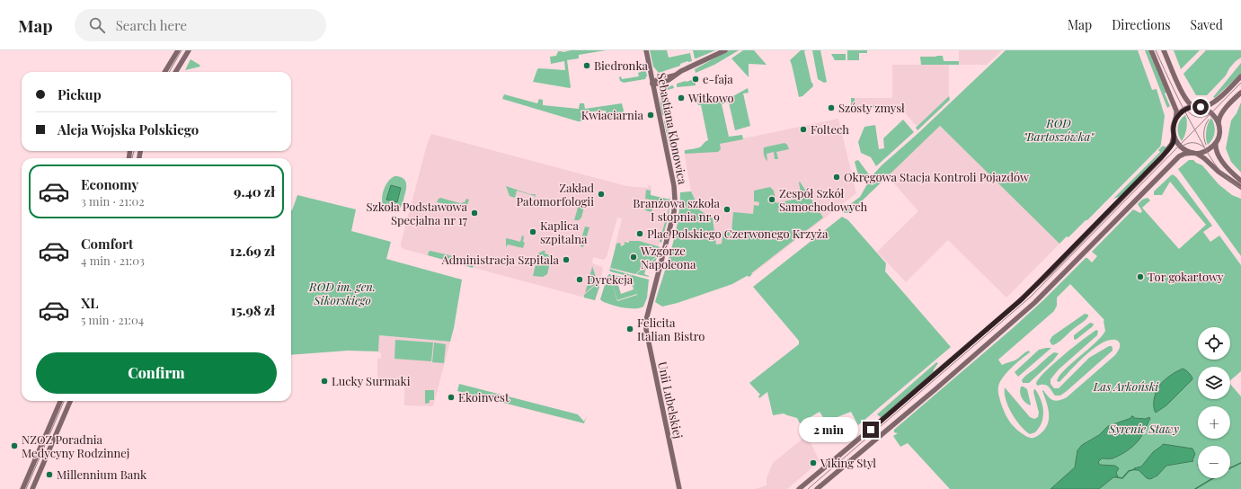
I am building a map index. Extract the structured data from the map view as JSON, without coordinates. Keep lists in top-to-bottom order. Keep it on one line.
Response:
{"streets":{"main road":["Sebastiana Klonowica","Unii Lubelskiej"]},"crossings":[["Sebastiana Klonowica","Unii Lubelskiej"]],"parks":["ROD \"Bartoszówka\"","ROD im. gen. Sikorskiego","Las Arkoński","Syrenie Stawy"],"places":["Biedronka","e-faja","Witkowo","Szósty zmysł","Kwiaciarnia","Foltech","Okręgowa Stacja Kontroli Pojazdów","Zakład Patomorfologii","Zespół Szkół Samochodowych","Branżowa szkoła I stopnia nr 9","Szkoła Podstawowa Specjalna nr 17","Kaplica szpitalna","Plac Polskiego Czerwonego Krzyża","Wzgórze Napoleona","Administracja Szpitala","Tor gokartowy","Dyrekcja","Felicita Italian Bistro","Lucky Surmaki","Ekoinvest","NZOZ Poradnia Medycyny Rodzinnej","Viking Styl","Millennium Bank"],"page":{"header":"Map","search":"Search here","nav":["Map","Directions","Saved"],"banner":["Pickup","Aleja Wojska Polskiego"],"list":[{"name":"Economy","note":"3 min · 21:02","value":"9.40 zł"},{"name":"Comfort","note":"4 min · 21:03","value":"12.69 zł"},{"name":"XL","note":"5 min · 21:04","value":"15.98 zł"}],"map_buttons":["+","−"],"buttons":"Confirm","bubble":"2 min"}}
